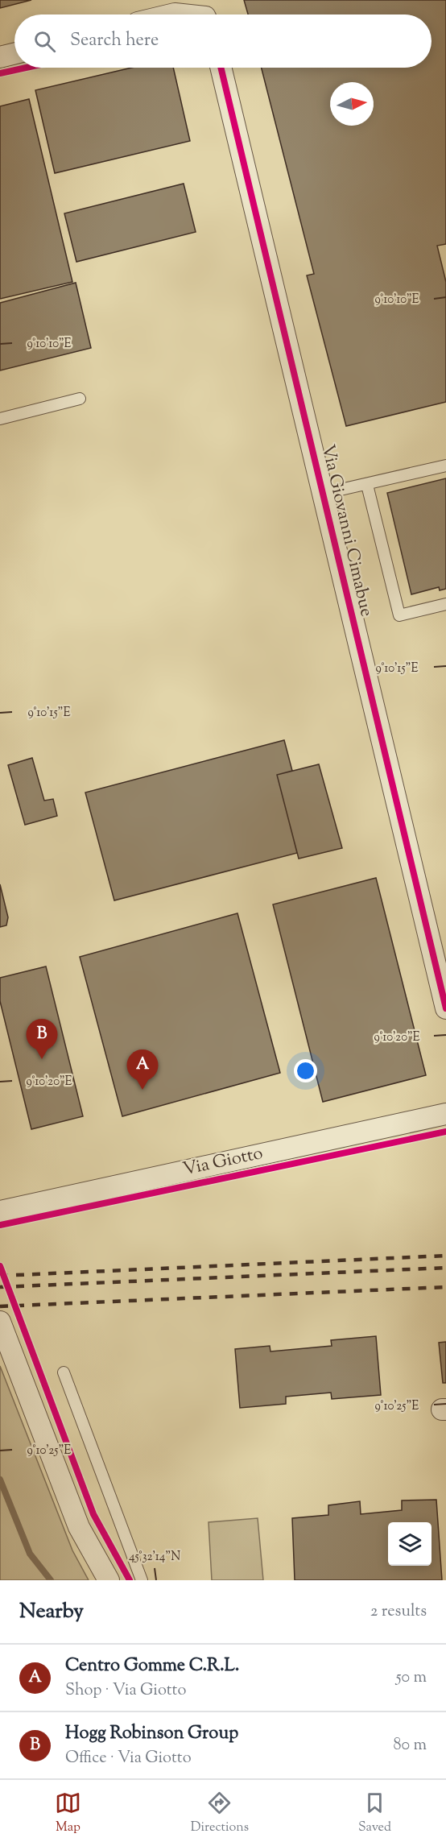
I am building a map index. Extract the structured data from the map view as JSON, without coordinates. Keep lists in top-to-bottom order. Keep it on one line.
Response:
{"streets":{"street":["Via Giovanni Cimabue","Via Giotto"]},"north":"right","page":{"search":"Search here","pins":["B","A"],"heading":["Nearby","2 results"],"list":[{"mark":"A","name":"Centro Gomme C.R.L.","note":"Shop · Via Giotto","value":"50 m"},{"mark":"B","name":"Hogg Robinson Group","note":"Office · Via Giotto","value":"80 m"}],"nav":["Map","Directions","Saved"]},"coordinates":["9°10'10\"E","9°10'15\"E","9°10'20\"E","9°10'25\"E","45°32'14\"N"]}
